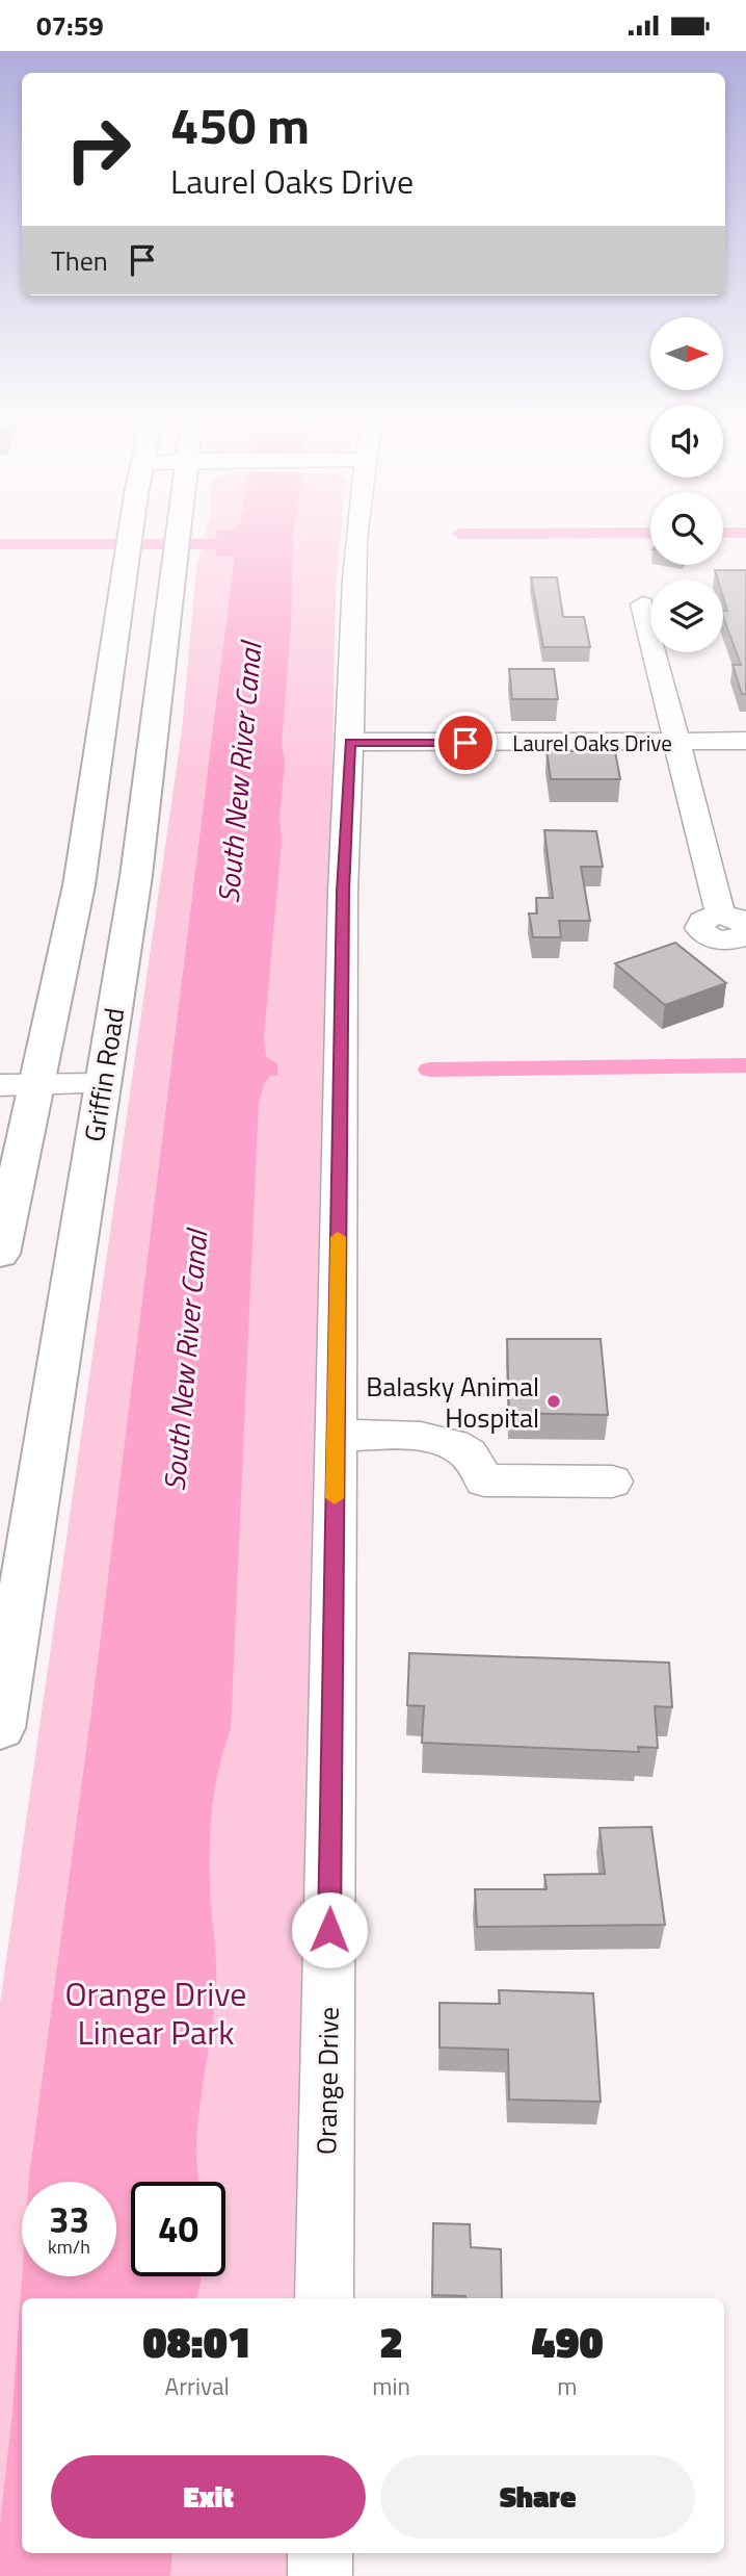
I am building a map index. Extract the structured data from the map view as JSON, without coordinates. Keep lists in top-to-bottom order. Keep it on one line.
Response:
{"streets":{"main road":["Griffin Road"],"street":["Laurel Oaks Drive","Orange Drive"]},"crossings":[["Laurel Oaks Drive","Orange Drive"]],"water":["South New River Canal"],"parks":["Orange Drive Linear Park"],"places":["Balasky Animal Hospital"],"north":"right","page":{"status":"07:59","turn":["450 m","Laurel Oaks Drive"],"then":"Then","speed":"33 km/h","limit":"40","eta":["08:01","Arrival","2","min","490","m"],"buttons":["Exit","Share"]}}
